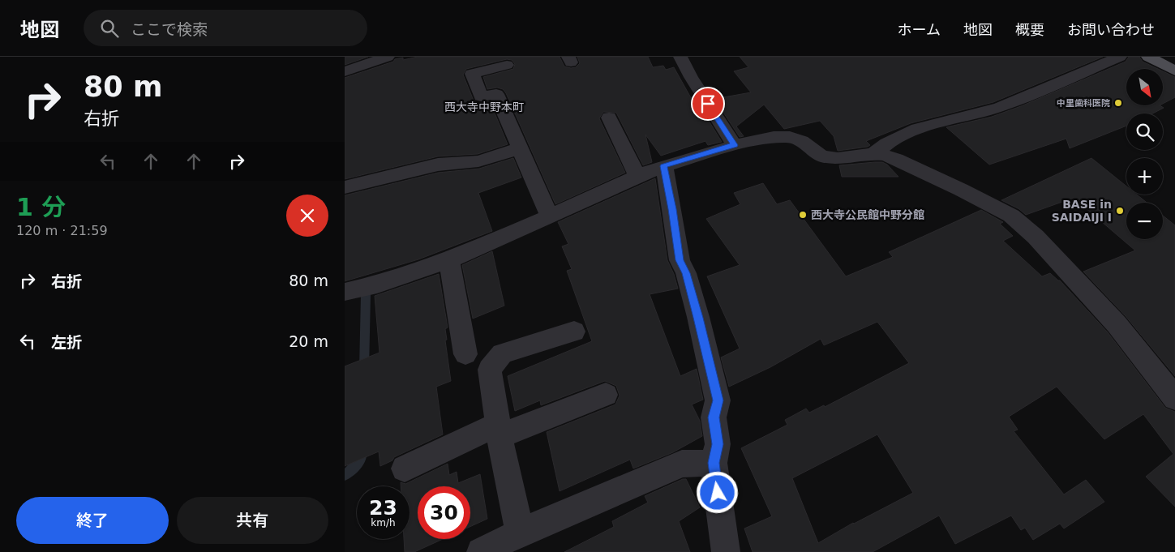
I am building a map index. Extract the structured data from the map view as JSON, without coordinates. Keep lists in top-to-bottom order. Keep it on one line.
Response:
{"districts":["西大寺中野本町"],"places":["中里歯科医院","BASE in SAIDAIJI Ⅰ","西大寺公民館中野分館"],"north":"bottom right","page":{"header":"地図","search":"ここで検索","nav":["ホーム","地図","概要","お問い合わせ"],"turn":["80 m","右折"],"map_buttons":["+","−"],"heading":["1 分","120 m · 21:59"],"list":[{"name":"右折","value":"80 m"},{"name":"左折","value":"20 m"}],"speed":"23 km/h","limit":"30","buttons":["終了","共有"]}}
